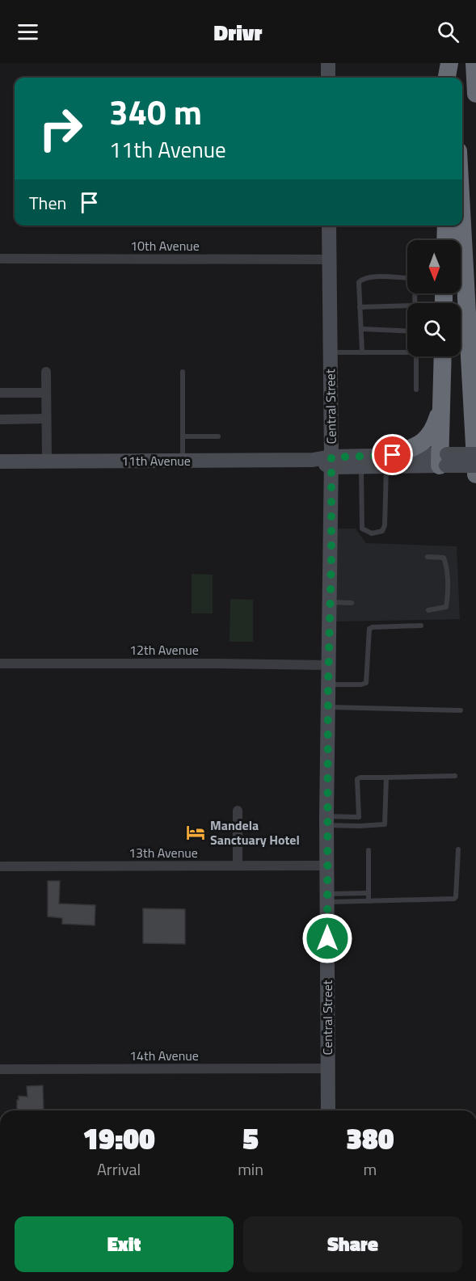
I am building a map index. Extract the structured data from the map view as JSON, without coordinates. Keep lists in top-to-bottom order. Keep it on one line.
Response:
{"streets":{"main road":["Central Street","11th Avenue"],"street":["10th Avenue","12th Avenue","13th Avenue","14th Avenue"]},"crossings":[["10th Avenue","Central Street"],["Central Street","11th Avenue"],["Central Street","12th Avenue"],["Central Street","13th Avenue"],["Central Street","14th Avenue"]],"places":{"hotel":["Mandela Sanctuary Hotel"]},"north":"bottom","page":{"header":"Drivr","turn":["340 m","11th Avenue"],"then":"Then","eta":["19:00","Arrival","5","min","380","m"],"buttons":["Exit","Share"]}}
